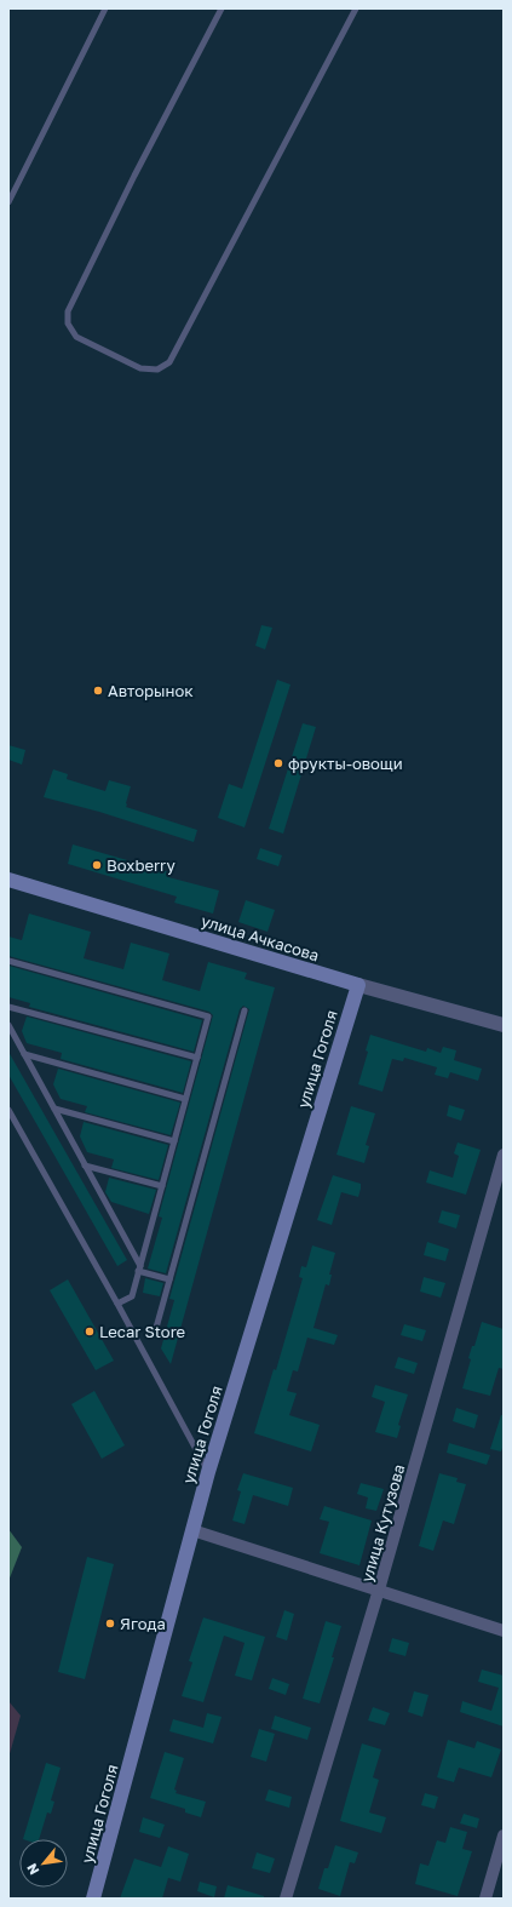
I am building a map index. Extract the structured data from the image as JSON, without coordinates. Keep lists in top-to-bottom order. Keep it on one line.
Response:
{"streets":{"main road":["улица Ачкасова","улица Гоголя"],"street":["улица Кутузова"]},"crossings":[["улица Ачкасова","улица Гоголя"]],"places":["Авторынок","фрукты-овощи","Boxberry","Lecar Store","Ягода"],"north":"bottom left"}
